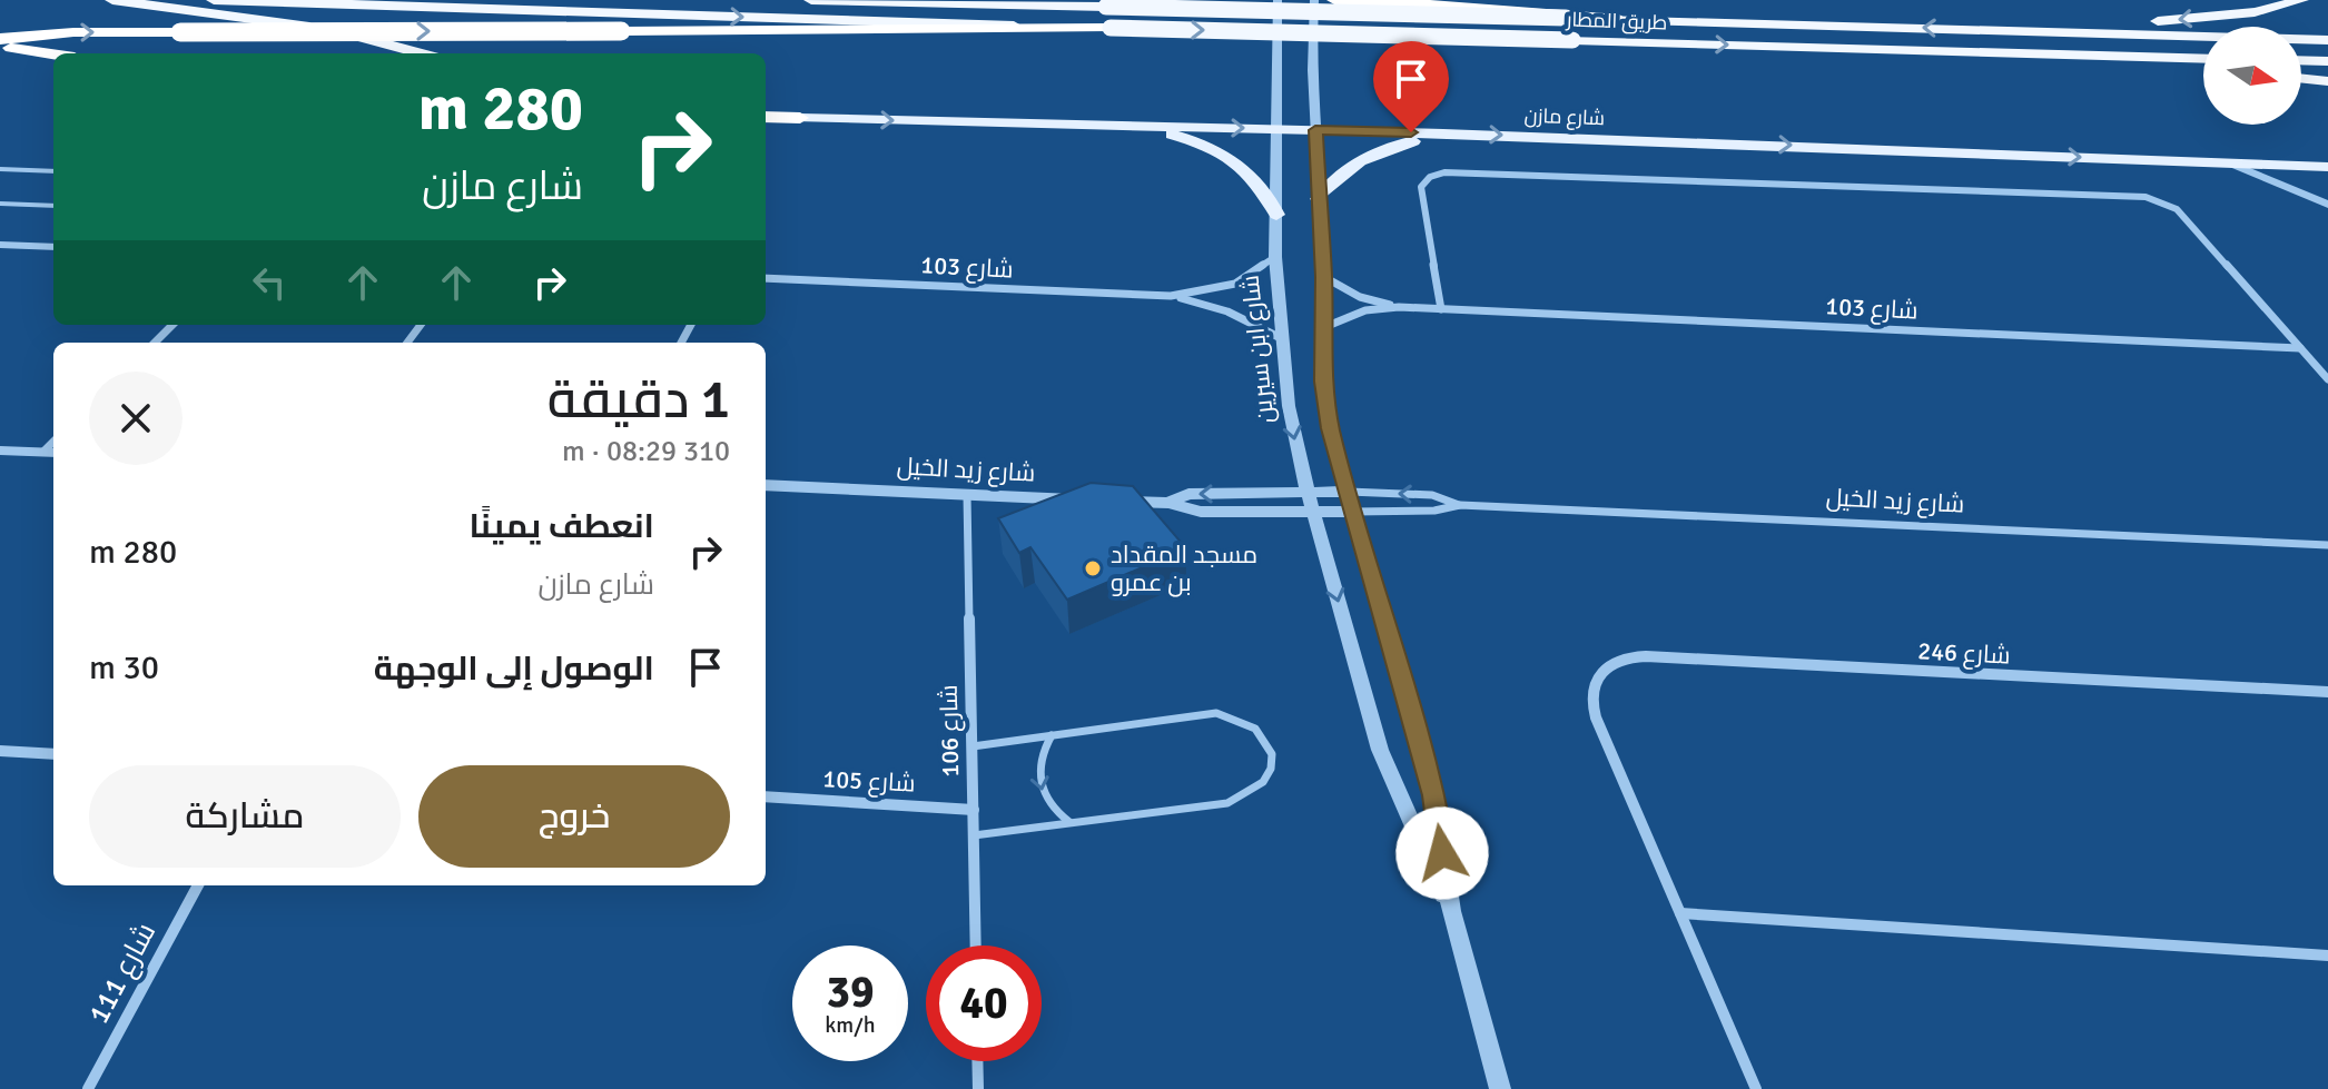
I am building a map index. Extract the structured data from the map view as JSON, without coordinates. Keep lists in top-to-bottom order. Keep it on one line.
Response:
{"streets":{"highway":["طريق المطار"],"main road":["شارع مازن"],"street":["شارع 103","شارع ابن سيرين","شارع زيد الخيل","شارع 246","شارع 106","شارع 105","شارع 111"]},"crossings":[["شارع مازن","شارع ابن سيرين"],["شارع 103","شارع ابن سيرين"],["شارع ابن سيرين","شارع زيد الخيل"],["شارع زيد الخيل","شارع 106"],["شارع 106","شارع 105"]],"one_way":["شارع مازن"],"places":["مسجد المقداد بن عمرو"],"north":"right","page":{"turn":["280 m","شارع مازن"],"heading":["1 دقيقة","310 m · 08:29"],"list":[{"name":"انعطف يمينًا","note":"شارع مازن","value":"280 m"},{"name":"الوصول إلى الوجهة","value":"30 m"}],"buttons":["خروج","مشاركة"],"speed":"39 km/h","limit":"40"}}
